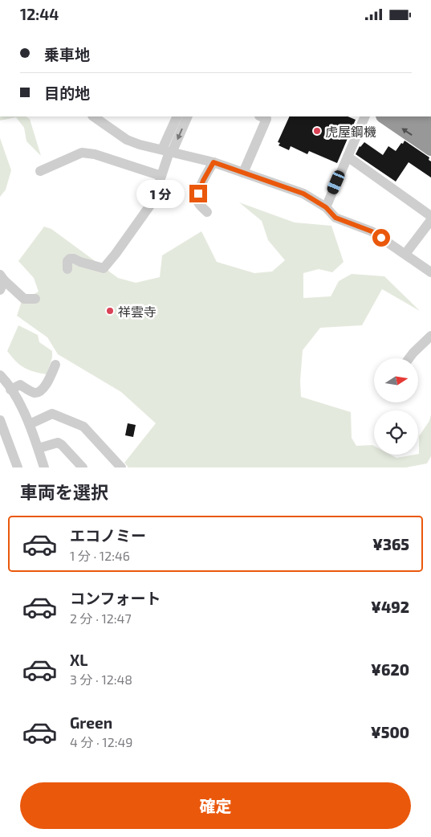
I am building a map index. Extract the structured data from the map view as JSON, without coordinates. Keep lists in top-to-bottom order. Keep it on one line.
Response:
{"places":["虎屋鋼機","祥雲寺"],"north":"right","page":{"status":"12:44","banner":["乗車地","目的地"],"bubble":"1 分","heading":"車両を選択","list":[{"name":"エコノミー","note":"1 分 · 12:46","value":"¥365"},{"name":"コンフォート","note":"2 分 · 12:47","value":"¥492"},{"name":"XL","note":"3 分 · 12:48","value":"¥620"},{"name":"Green","note":"4 分 · 12:49","value":"¥500"}],"buttons":"確定"}}
